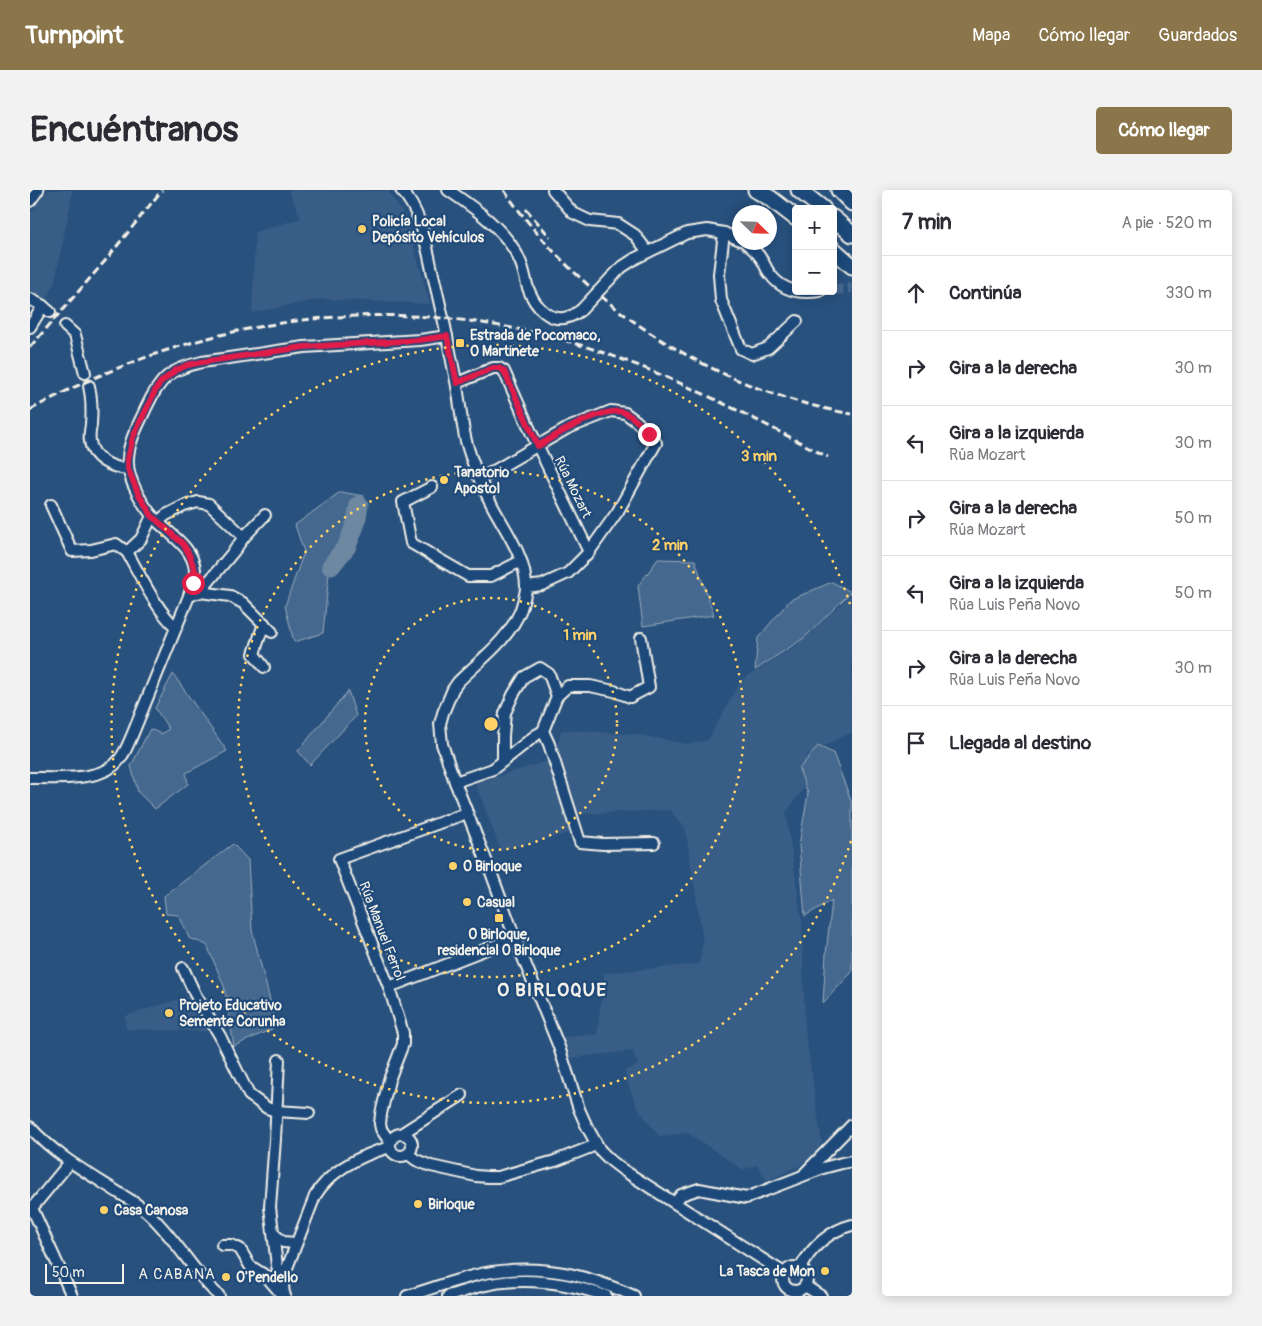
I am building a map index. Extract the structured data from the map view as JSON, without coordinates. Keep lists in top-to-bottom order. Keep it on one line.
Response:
{"streets":{"street":["Rúa Mozart","Rúa Manuel Ferrol"]},"districts":["O BIRLOQUE","A CABANA"],"places":{"other":["Policía Local Depósito Vehículos","Tanatorio Apostol","O Birloque","Casual","Projeto Educativo Semente Corunha","Birloque","Casa Canosa","La Tasca de Mon","O'Pendello"],"transit":["Estrada de Pocomaco, O Martinete","O Birloque, residencial O Birloque"]},"scale_bar":"50 m","north":"bottom right","page":{"header":"Turnpoint","nav":["Mapa","Cómo llegar","Guardados"],"buttons":"Cómo llegar","title":"Encuéntranos","heading":["7 min","A pie · 520 m"],"map_buttons":["+","−"],"list":[["Continúa","330 m"],["Gira a la derecha","30 m"],["Gira a la izquierda","Rúa Mozart","30 m"],["Gira a la derecha","Rúa Mozart","50 m"],["Gira a la izquierda","Rúa Luis Peña Novo","50 m"],["Gira a la derecha","Rúa Luis Peña Novo","30 m"],"Llegada al destino"],"scale":"50 m"},"rings":["3 min","2 min","1 min"]}
